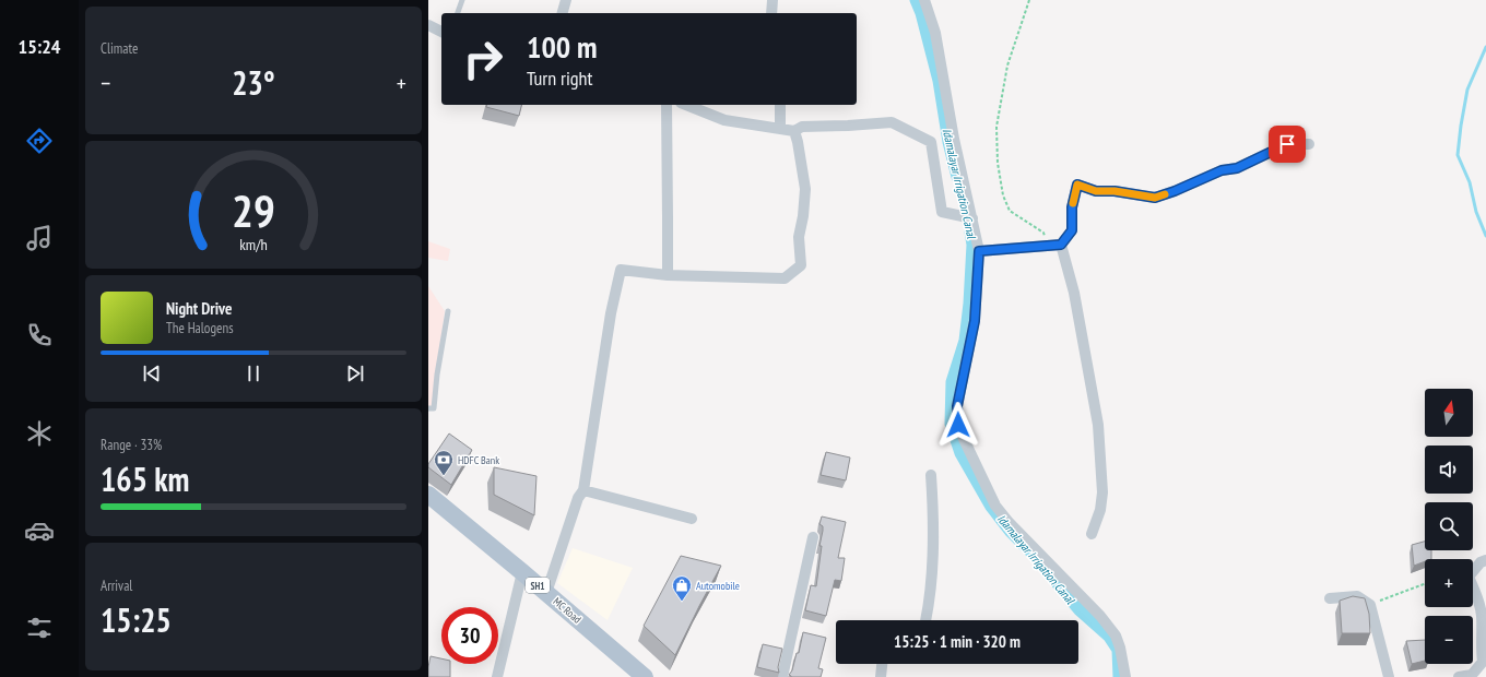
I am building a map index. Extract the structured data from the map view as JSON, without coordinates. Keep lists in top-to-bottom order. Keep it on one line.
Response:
{"streets":{"main road":["SH1","MC Road"]},"water":["Idamalayar Irrigation Canal"],"places":{"bank":["HDFC Bank"],"shop":["Automobile"]},"north":"top","page":{"tabs":"15:24","tile":["Climate",["Range · 33%","165 km"],["Arrival","15:25"]],"turn":["100 m","Turn right"],"heat":["−","23°","+"],"song":["Night Drive","The Halogens"],"map_buttons":["+","−"],"limit":"30","trip":"15:25 · 1 min · 320 m","gauge":["29","km/h"]}}
